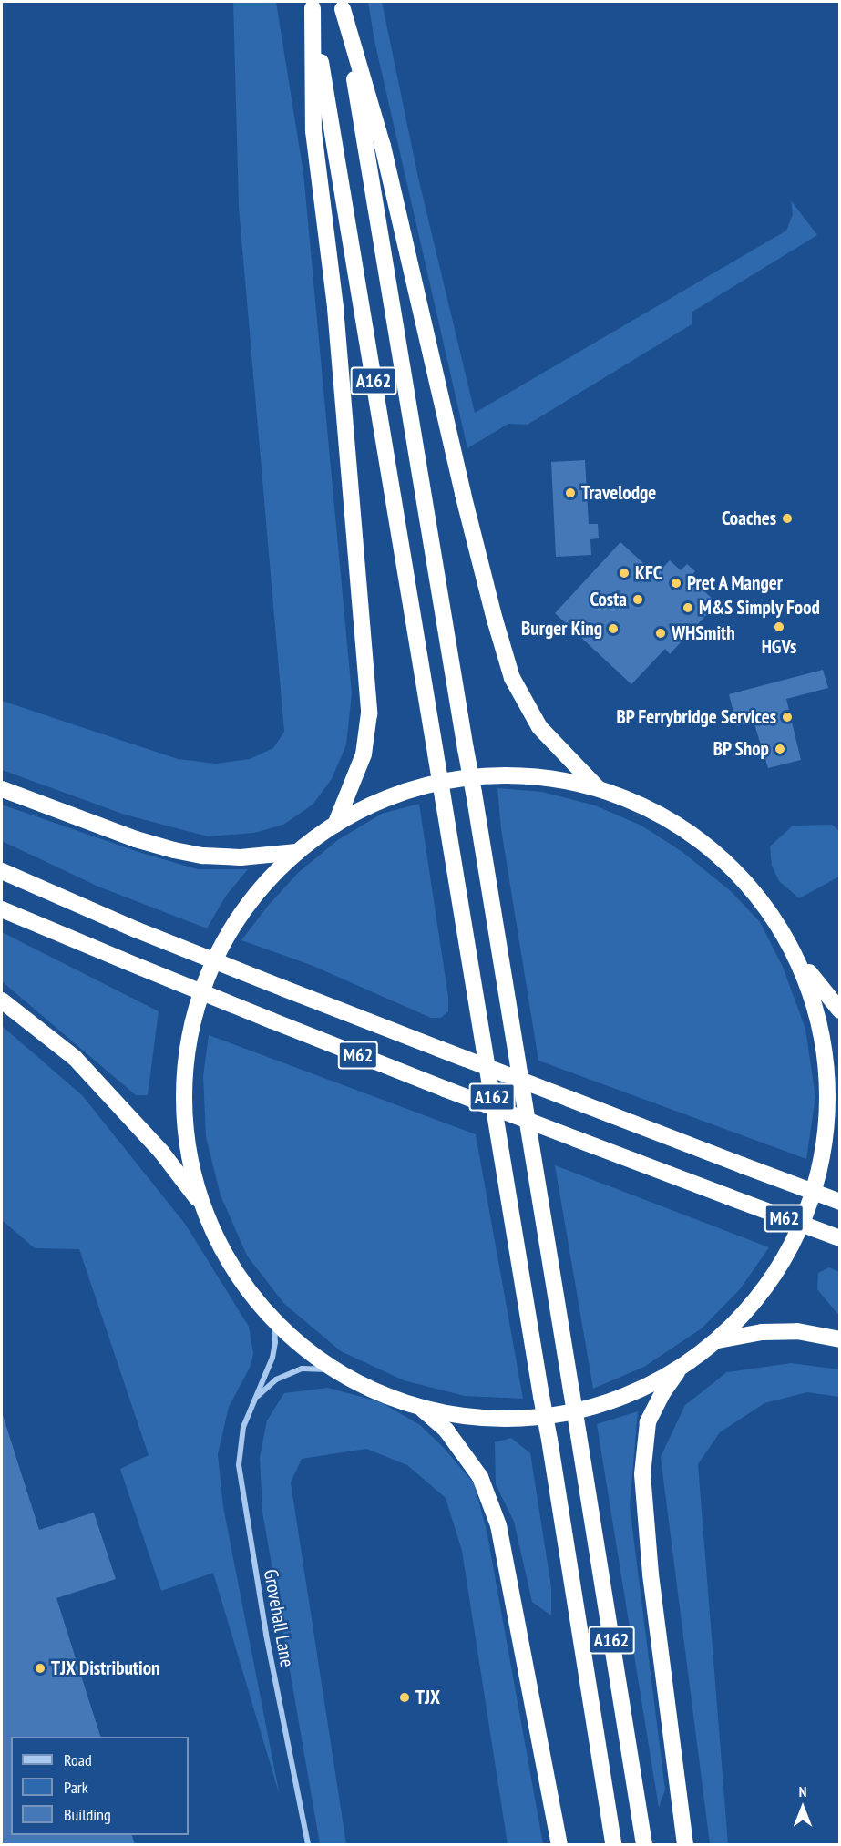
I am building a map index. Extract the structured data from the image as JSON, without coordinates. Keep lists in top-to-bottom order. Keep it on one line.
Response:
{"streets":{"highway":["A162","M62"],"street":["Grovehall Lane"]},"places":["Travelodge","Coaches","KFC","Pret A Manger","Costa","M&S Simply Food","HGVs","Burger King","WHSmith","BP Ferrybridge Services","BP Shop","TJX Distribution","TJX"],"legend":["Road","Park","Building"],"north":"top"}
